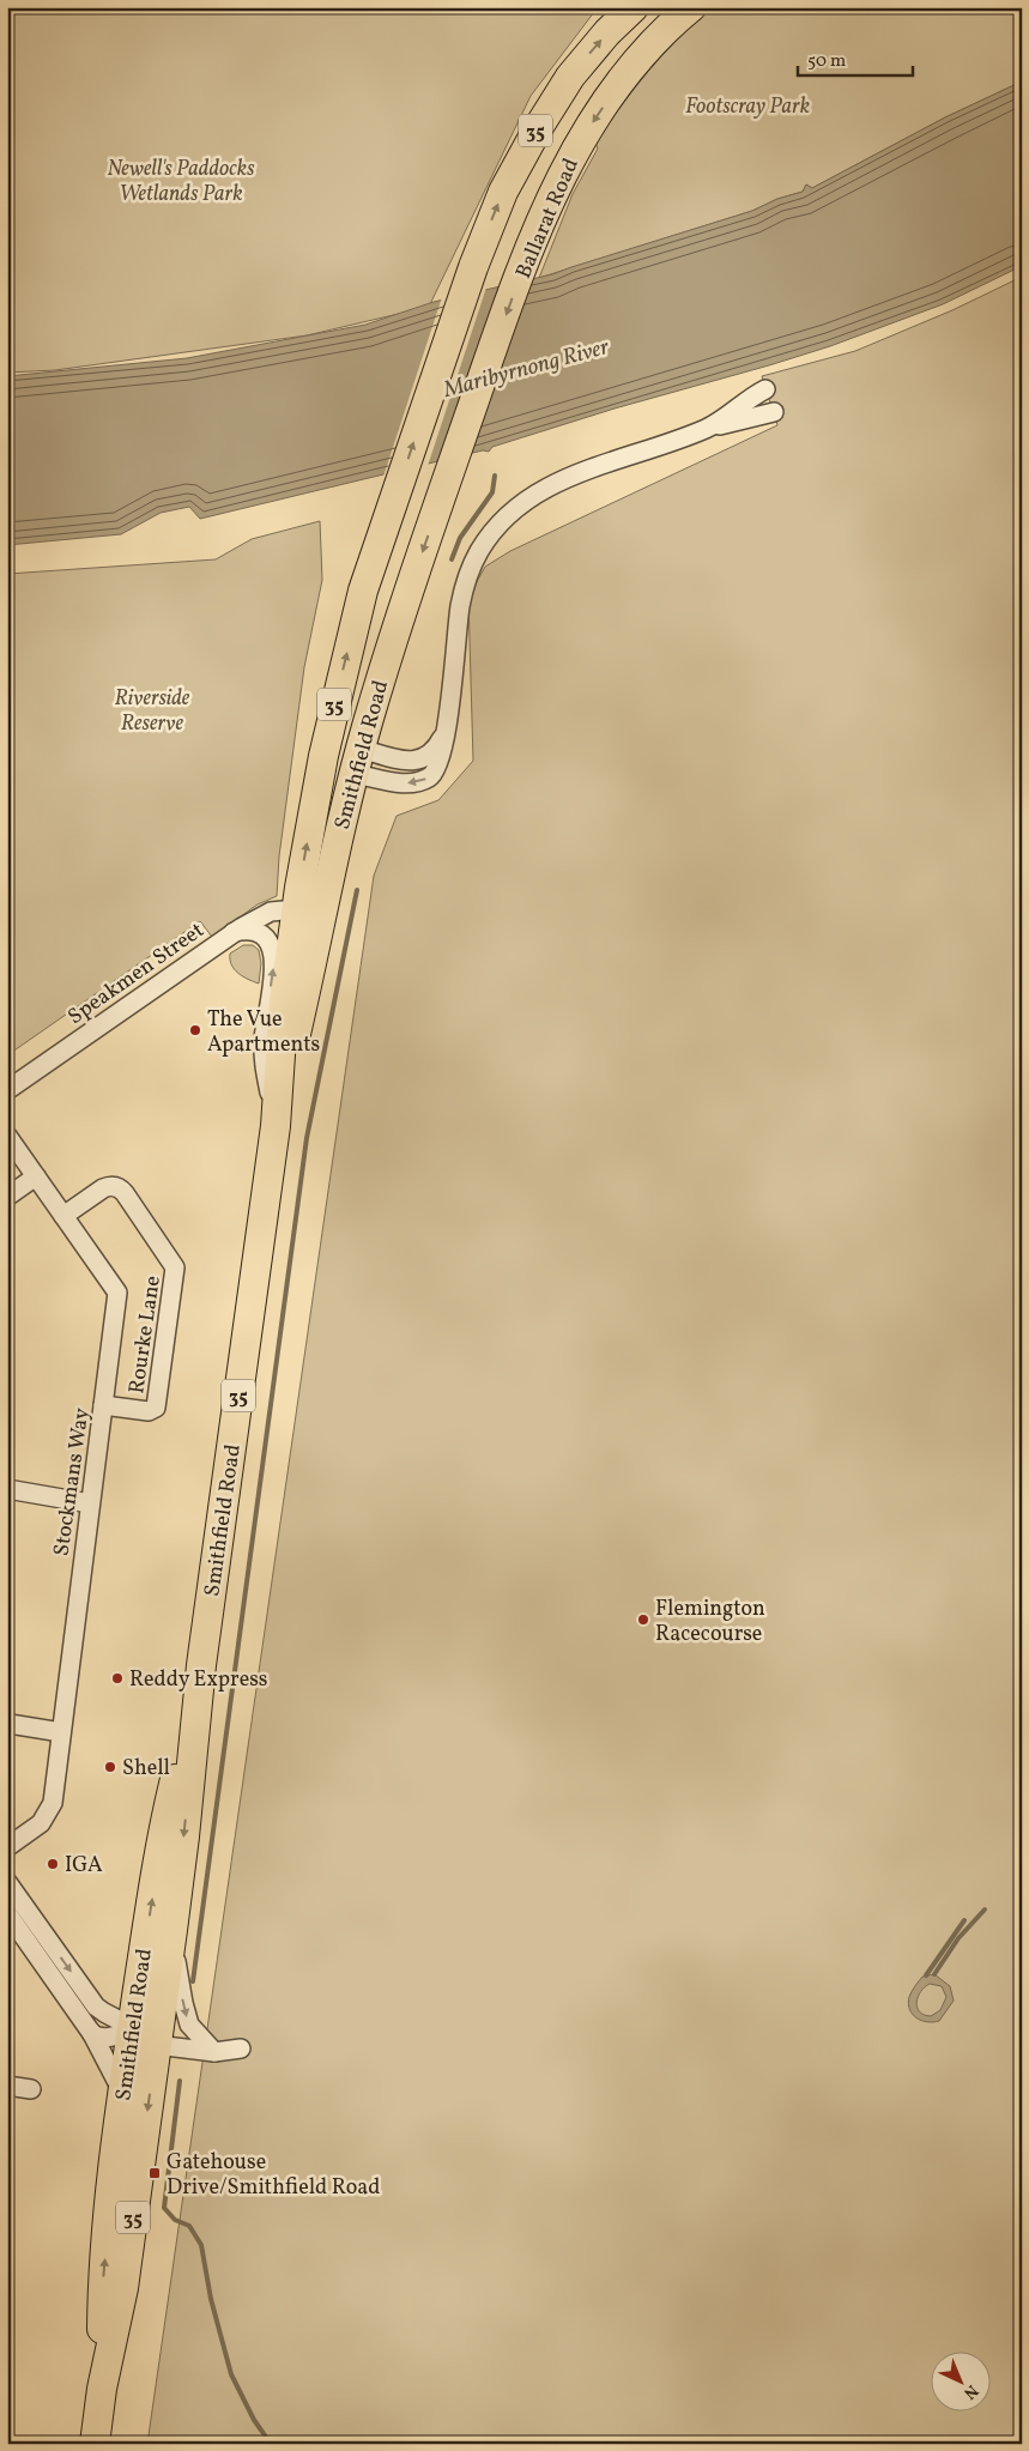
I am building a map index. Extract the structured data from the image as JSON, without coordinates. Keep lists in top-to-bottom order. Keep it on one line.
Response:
{"streets":{"highway":["35","Ballarat Road","Smithfield Road"],"street":["Speakmen Street","Rourke Lane","Stockmans Way"]},"crossings":[["Ballarat Road","Smithfield Road"],["Smithfield Road","Speakmen Street"],["Rourke Lane","Stockmans Way"]],"one_way":["Ballarat Road"],"water":["Maribyrnong River"],"parks":["Footscray Park","Newell's Paddocks Wetlands Park","Riverside Reserve"],"places":{"other":["The Vue Apartments","Flemington Racecourse","Reddy Express","Shell","IGA"],"transit":["Gatehouse Drive/Smithfield Road"]},"scale_bar":"50 m","north":"bottom right"}
